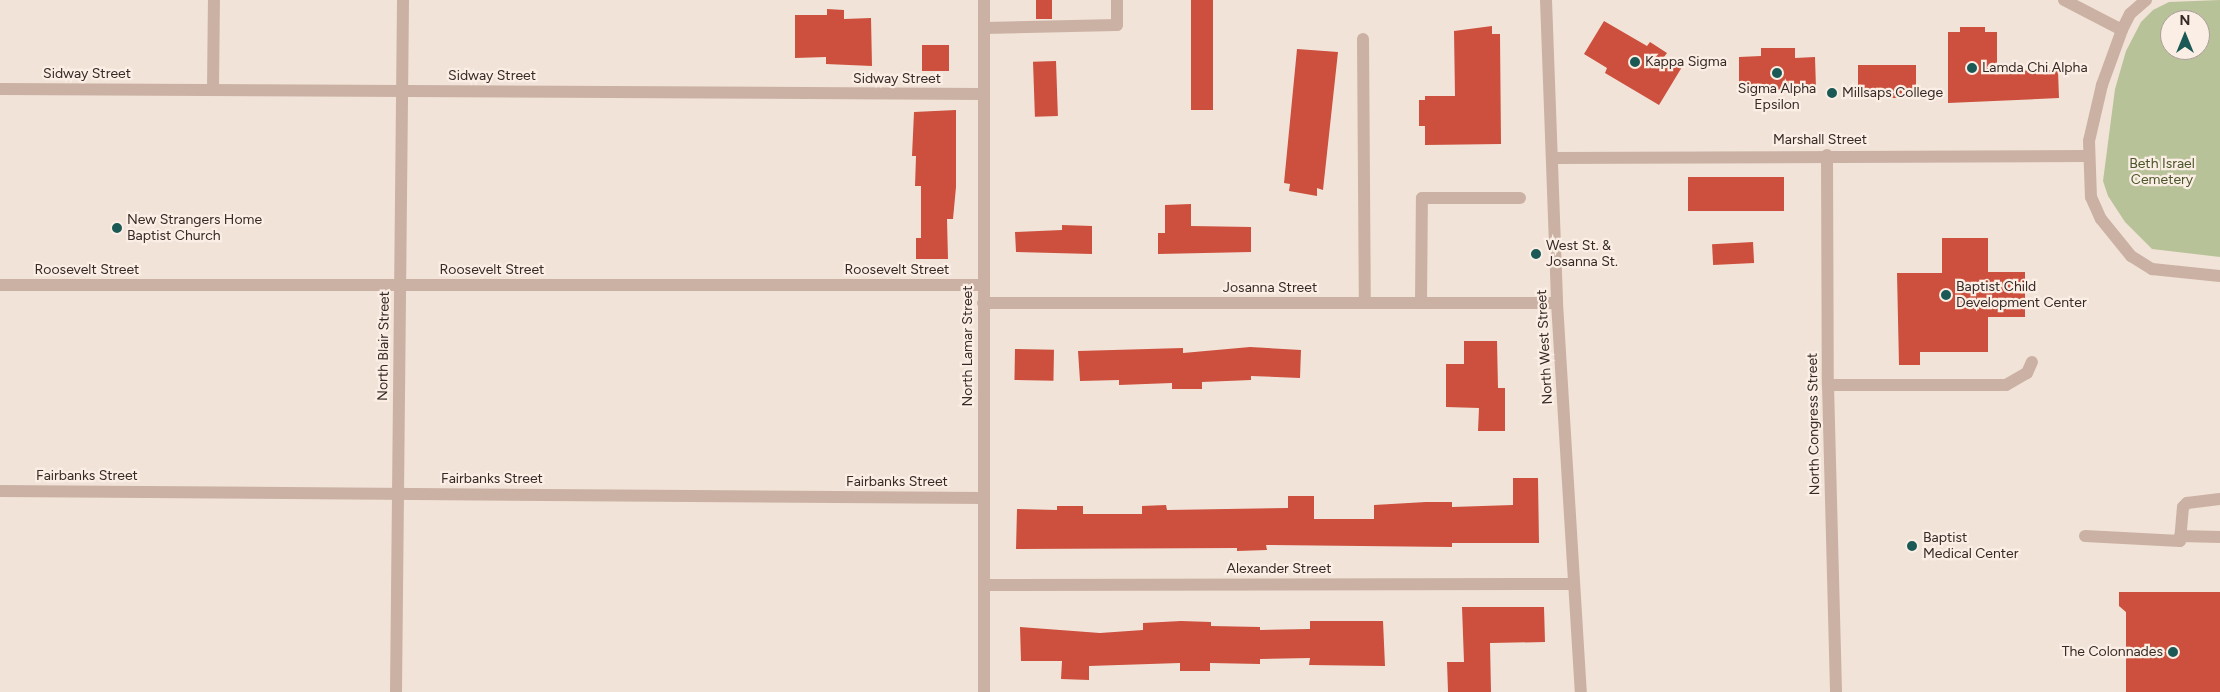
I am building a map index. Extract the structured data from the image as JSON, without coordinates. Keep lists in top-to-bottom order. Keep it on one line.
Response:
{"streets":{"street":["Sidway Street","Marshall Street","Roosevelt Street","Josanna Street","North Blair Street","North Lamar Street","North West Street","North Congress Street","Fairbanks Street","Alexander Street"]},"crossings":[["Sidway Street","North Blair Street"],["Sidway Street","North Lamar Street"],["Marshall Street","North West Street"],["Marshall Street","North Congress Street"],["Roosevelt Street","North Blair Street"],["Roosevelt Street","North Lamar Street"],["Josanna Street","North Lamar Street"],["Josanna Street","North West Street"],["North Blair Street","Fairbanks Street"],["North Lamar Street","Fairbanks Street"],["North Lamar Street","Alexander Street"],["North West Street","Alexander Street"]],"parks":["Beth Israel Cemetery"],"places":["Kappa Sigma","Lamda Chi Alpha","Sigma Alpha Epsilon","Millsaps College","New Strangers Home Baptist Church","West St. & Josanna St.","Baptist Child Development Center","Baptist Medical Center","The Colonnades"],"north":"top"}
